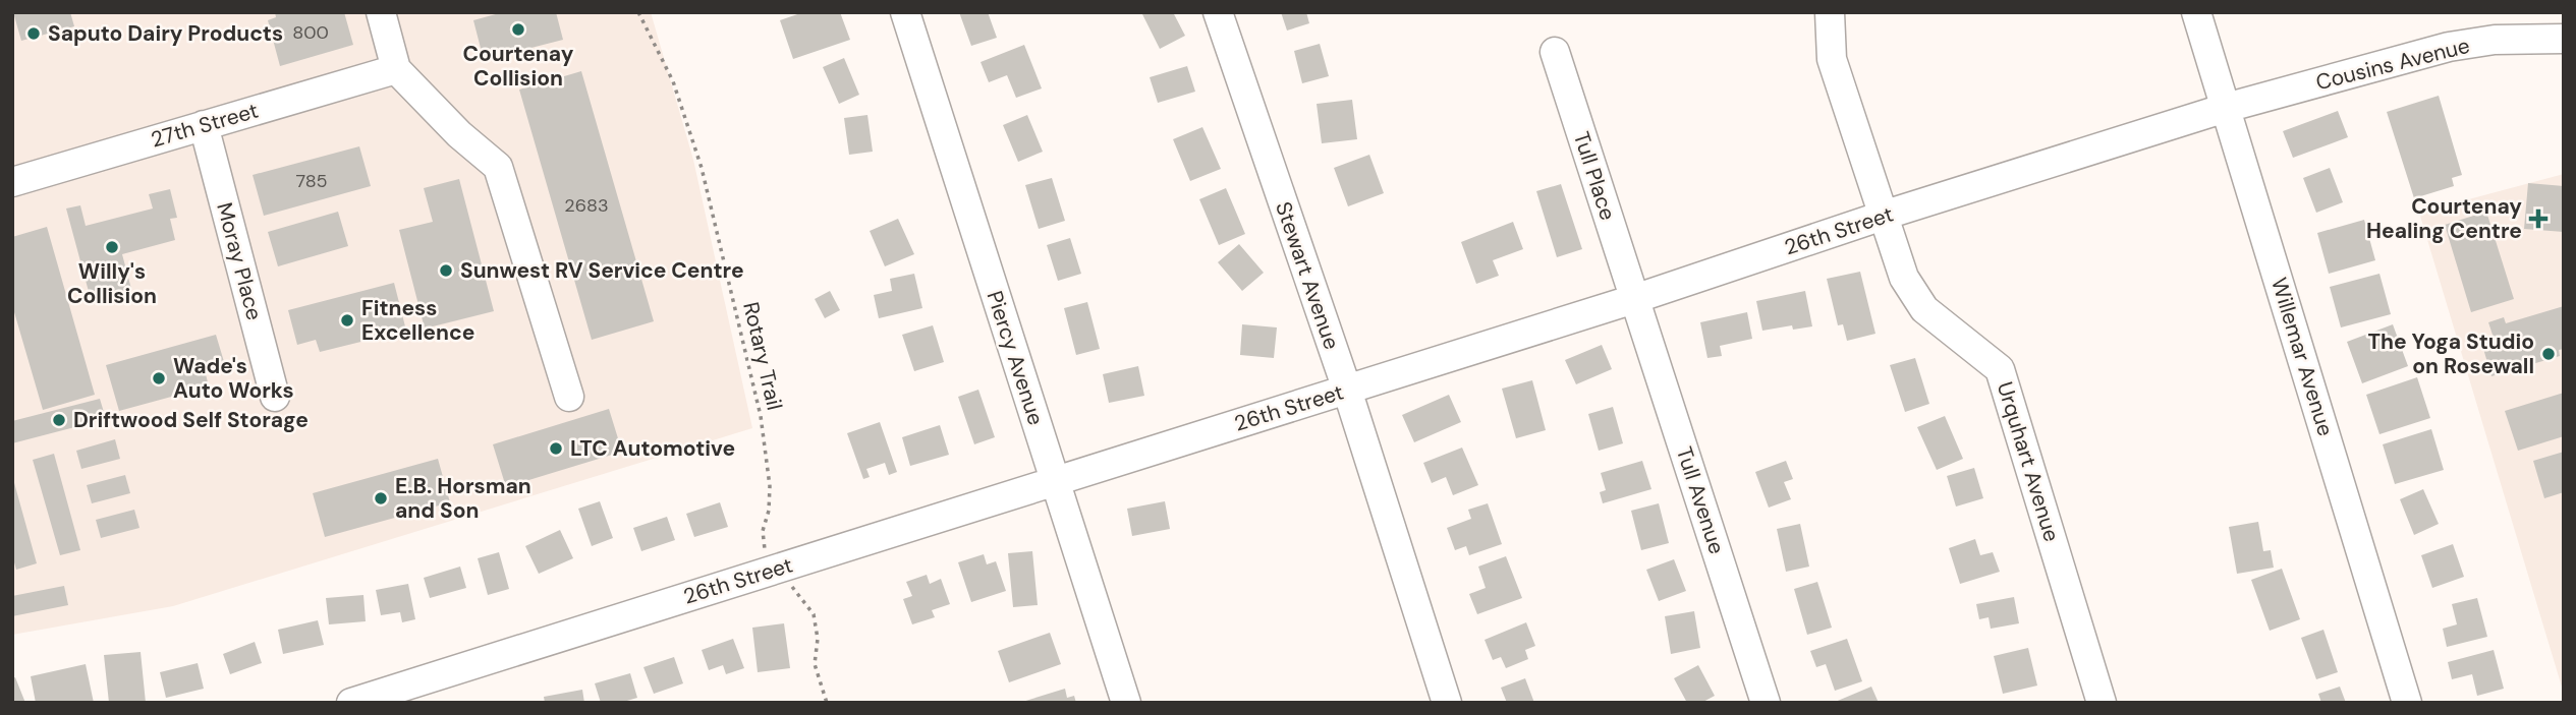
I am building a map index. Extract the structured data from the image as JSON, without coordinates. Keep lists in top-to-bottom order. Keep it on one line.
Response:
{"streets":{"street":["Cousins Avenue","27th Street","Tull Place","26th Street","Moray Place","Stewart Avenue","Willemar Avenue","Piercy Avenue","Urquhart Avenue","Tull Avenue"],"path":["Rotary Trail"]},"crossings":[["Cousins Avenue","26th Street"],["Cousins Avenue","Willemar Avenue"],["27th Street","Moray Place"],["Tull Place","26th Street"],["Tull Place","Tull Avenue"],["26th Street","Stewart Avenue"],["26th Street","Rotary Trail"],["26th Street","Willemar Avenue"],["26th Street","Piercy Avenue"],["26th Street","Urquhart Avenue"],["26th Street","Tull Avenue"]],"places":{"other":["Courtenay Collision","Saputo Dairy Products","Willy's Collision","Sunwest RV Service Centre","Fitness Excellence","The Yoga Studio on Rosewall","Wade's Auto Works","Driftwood Self Storage","LTC Automotive","E.B. Horsman and Son"],"health":["Courtenay Healing Centre"]},"house_numbers":["800","785","2683"]}
